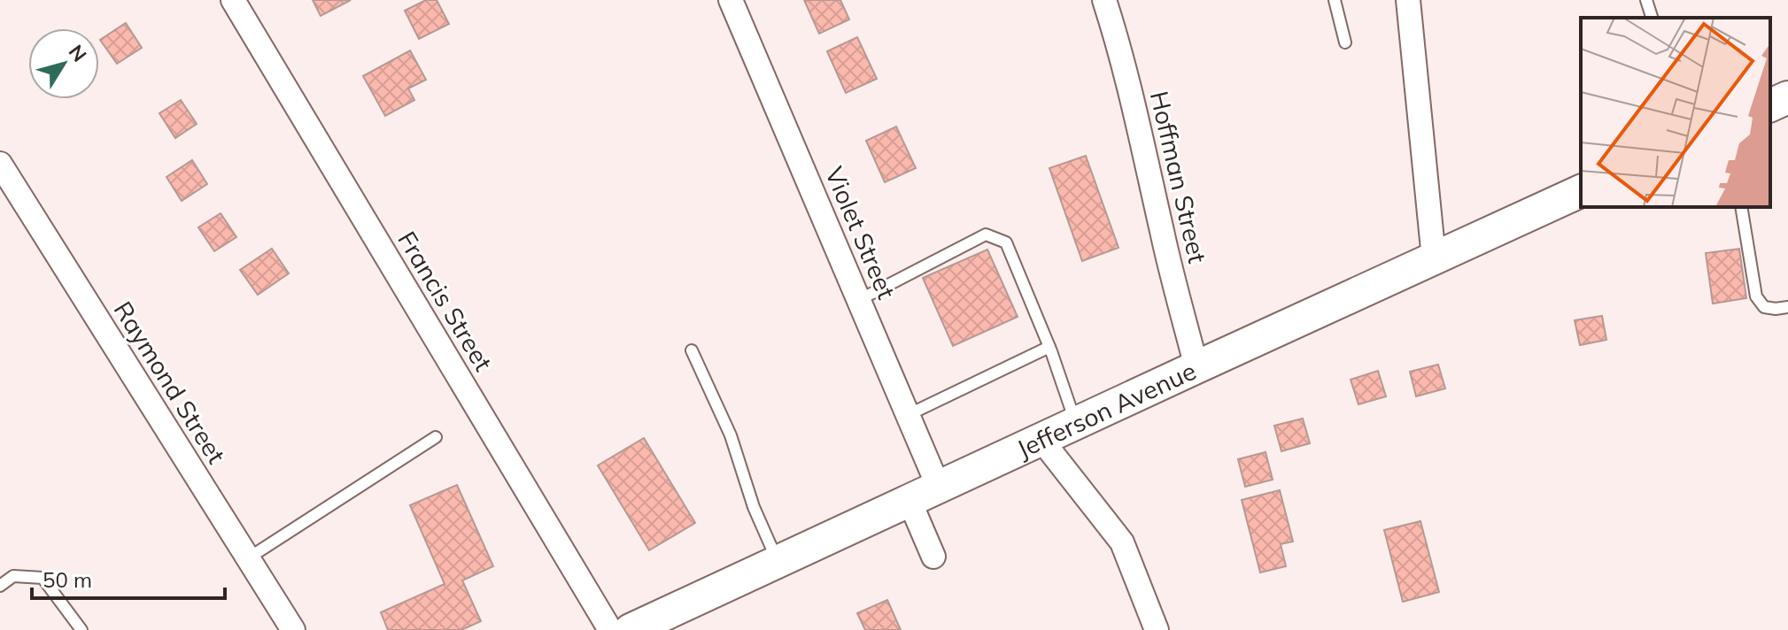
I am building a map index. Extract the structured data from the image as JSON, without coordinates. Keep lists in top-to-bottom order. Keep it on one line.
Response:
{"streets":{"main road":["Jefferson Avenue"],"street":["Hoffman Street","Violet Street","Francis Street","Raymond Street"]},"crossings":[["Hoffman Street","Jefferson Avenue"],["Violet Street","Jefferson Avenue"]],"scale_bar":"50 m","north":"top right"}
